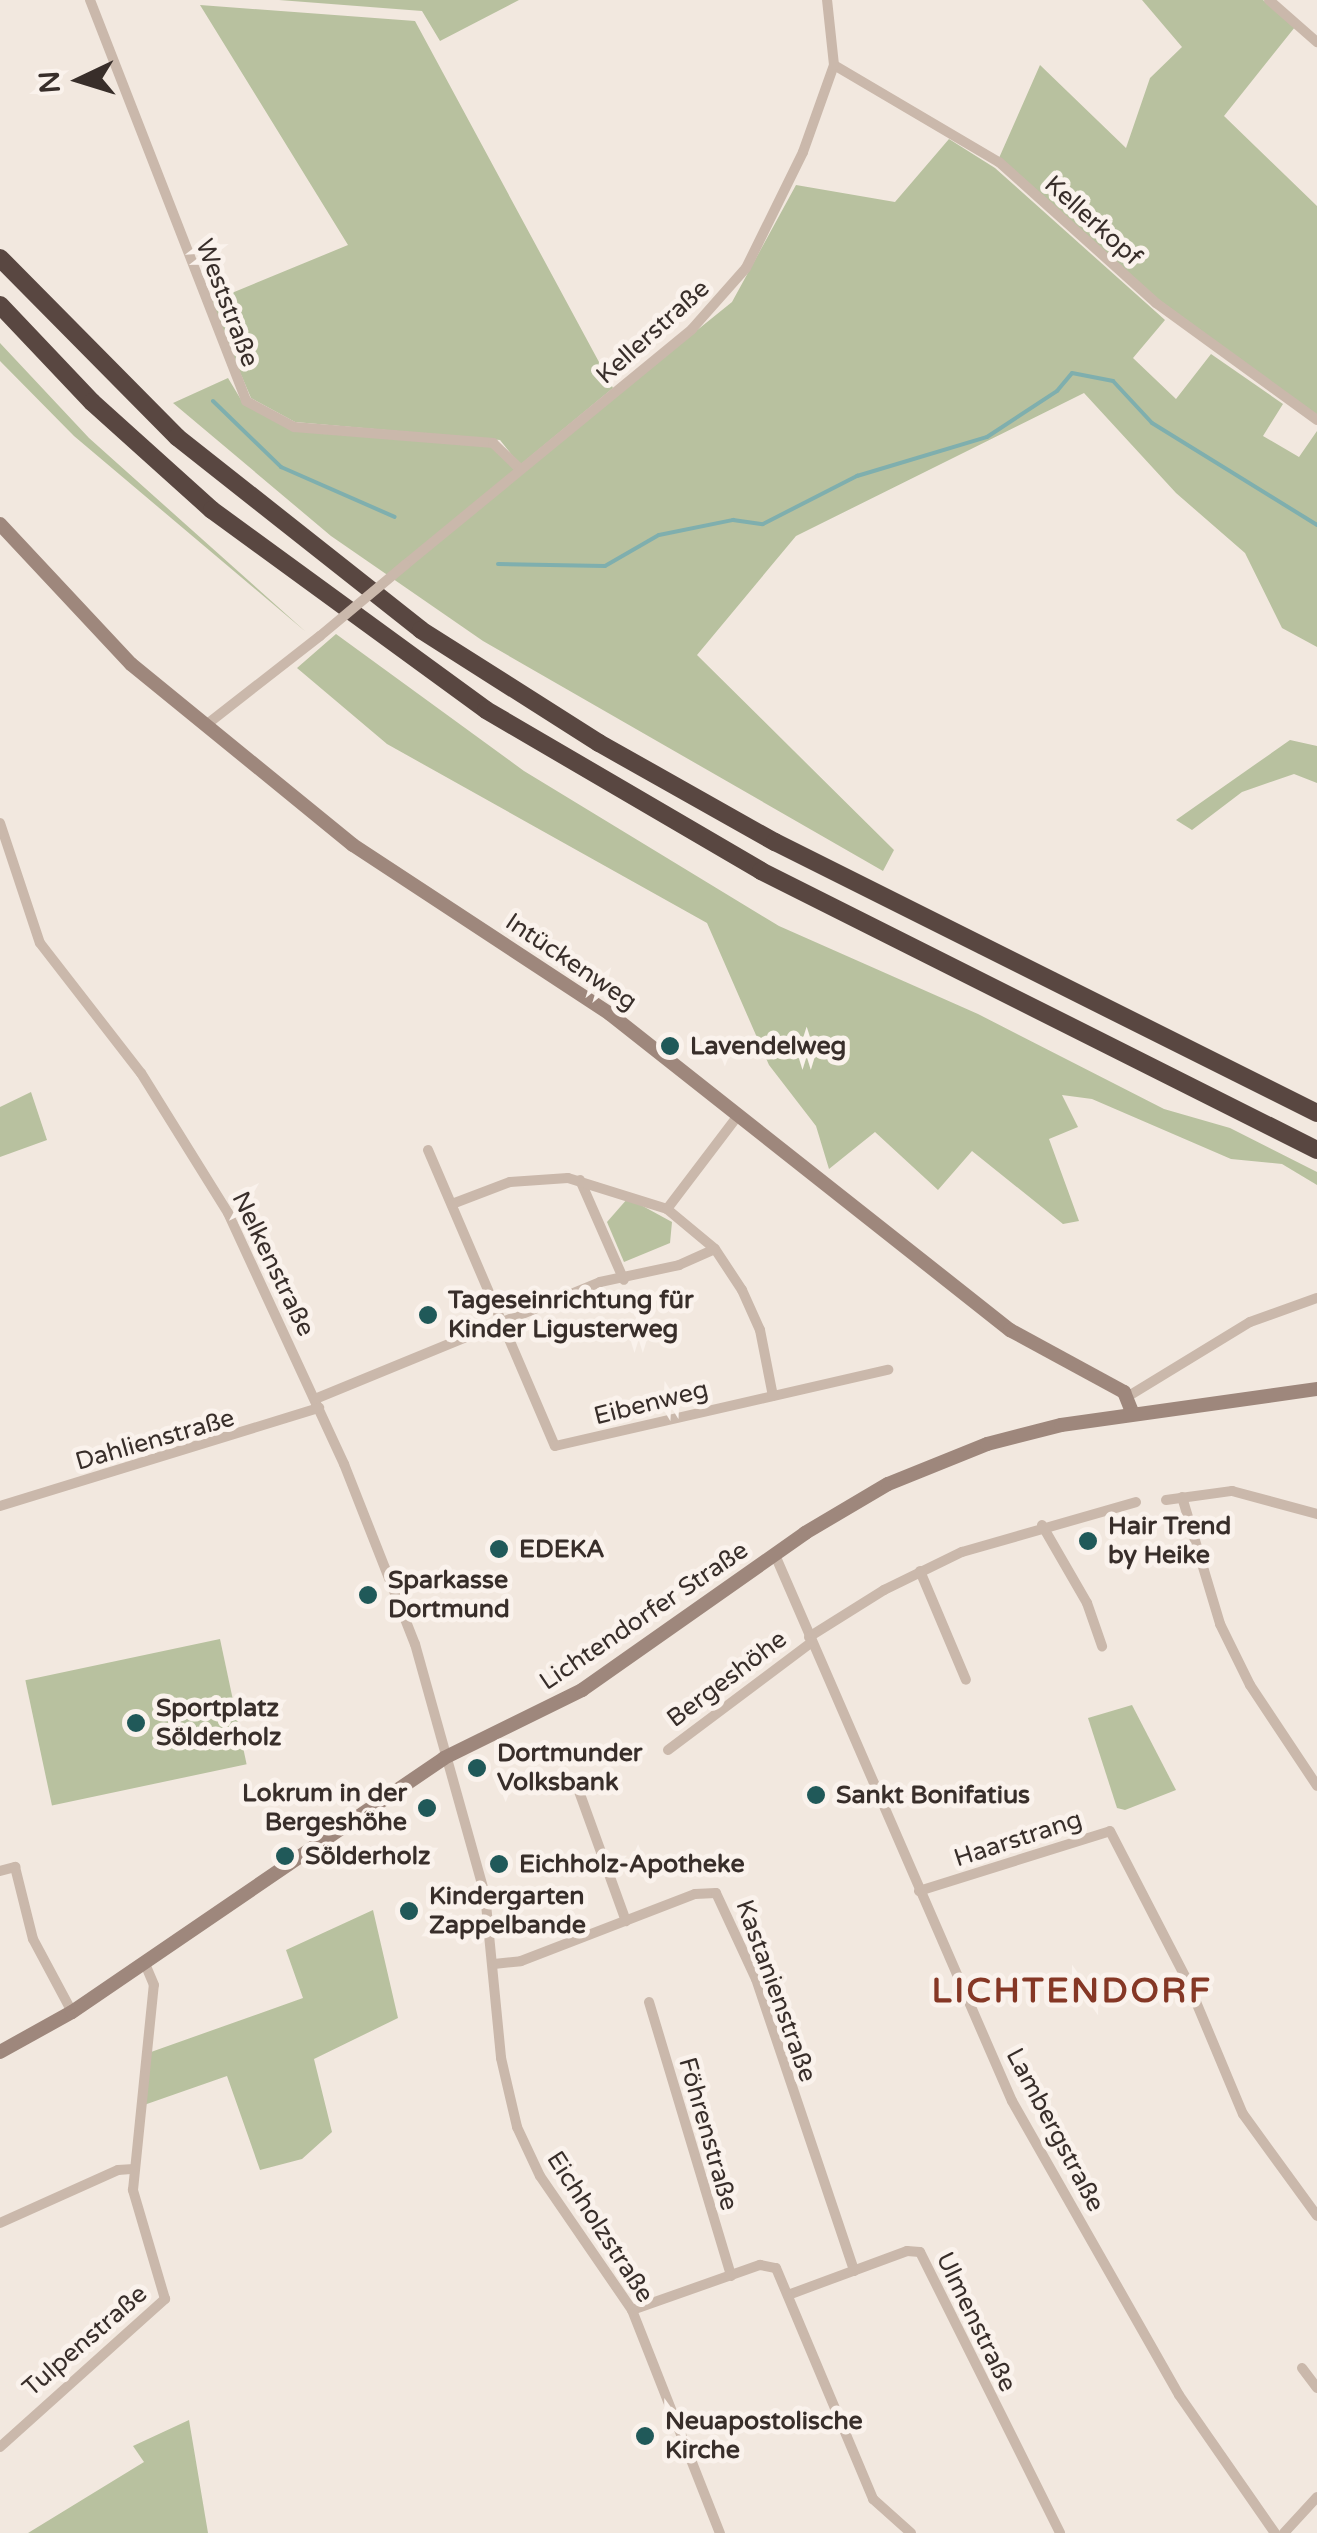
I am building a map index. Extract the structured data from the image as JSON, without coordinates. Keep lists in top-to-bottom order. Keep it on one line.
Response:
{"streets":{"main road":["Intückenweg","Lichtendorfer Straße"],"street":["Kellerkopf","Weststraße","Kellerstraße","Nelkenstraße","Eibenweg","Dahlienstraße","Bergeshöhe","Haarstrang","Kastanienstraße","Lambergstraße","Föhrenstraße","Eichholzstraße","Ulmenstraße","Tulpenstraße"]},"crossings":[["Kellerkopf","Kellerstraße"],["Weststraße","Kellerstraße"],["Kellerstraße","Intückenweg"],["Intückenweg","Lichtendorfer Straße"],["Nelkenstraße","Dahlienstraße"],["Nelkenstraße","Lichtendorfer Straße"],["Nelkenstraße","Eichholzstraße"],["Eibenweg","Dahlienstraße"],["Lichtendorfer Straße","Lambergstraße"],["Lichtendorfer Straße","Eichholzstraße"],["Lichtendorfer Straße","Tulpenstraße"],["Bergeshöhe","Lambergstraße"],["Haarstrang","Lambergstraße"],["Kastanienstraße","Eichholzstraße"],["Kastanienstraße","Ulmenstraße"]],"districts":["LICHTENDORF"],"places":["Lavendelweg","Tageseinrichtung für Kinder Ligusterweg","Hair Trend by Heike","EDEKA","Sparkasse Dortmund","Sportplatz Sölderholz","Dortmunder Volksbank","Sankt Bonifatius","Lokrum in der Bergeshöhe","Sölderholz","Eichholz-Apotheke","Kindergarten Zappelbande","Neuapostolische Kirche"],"north":"left"}
